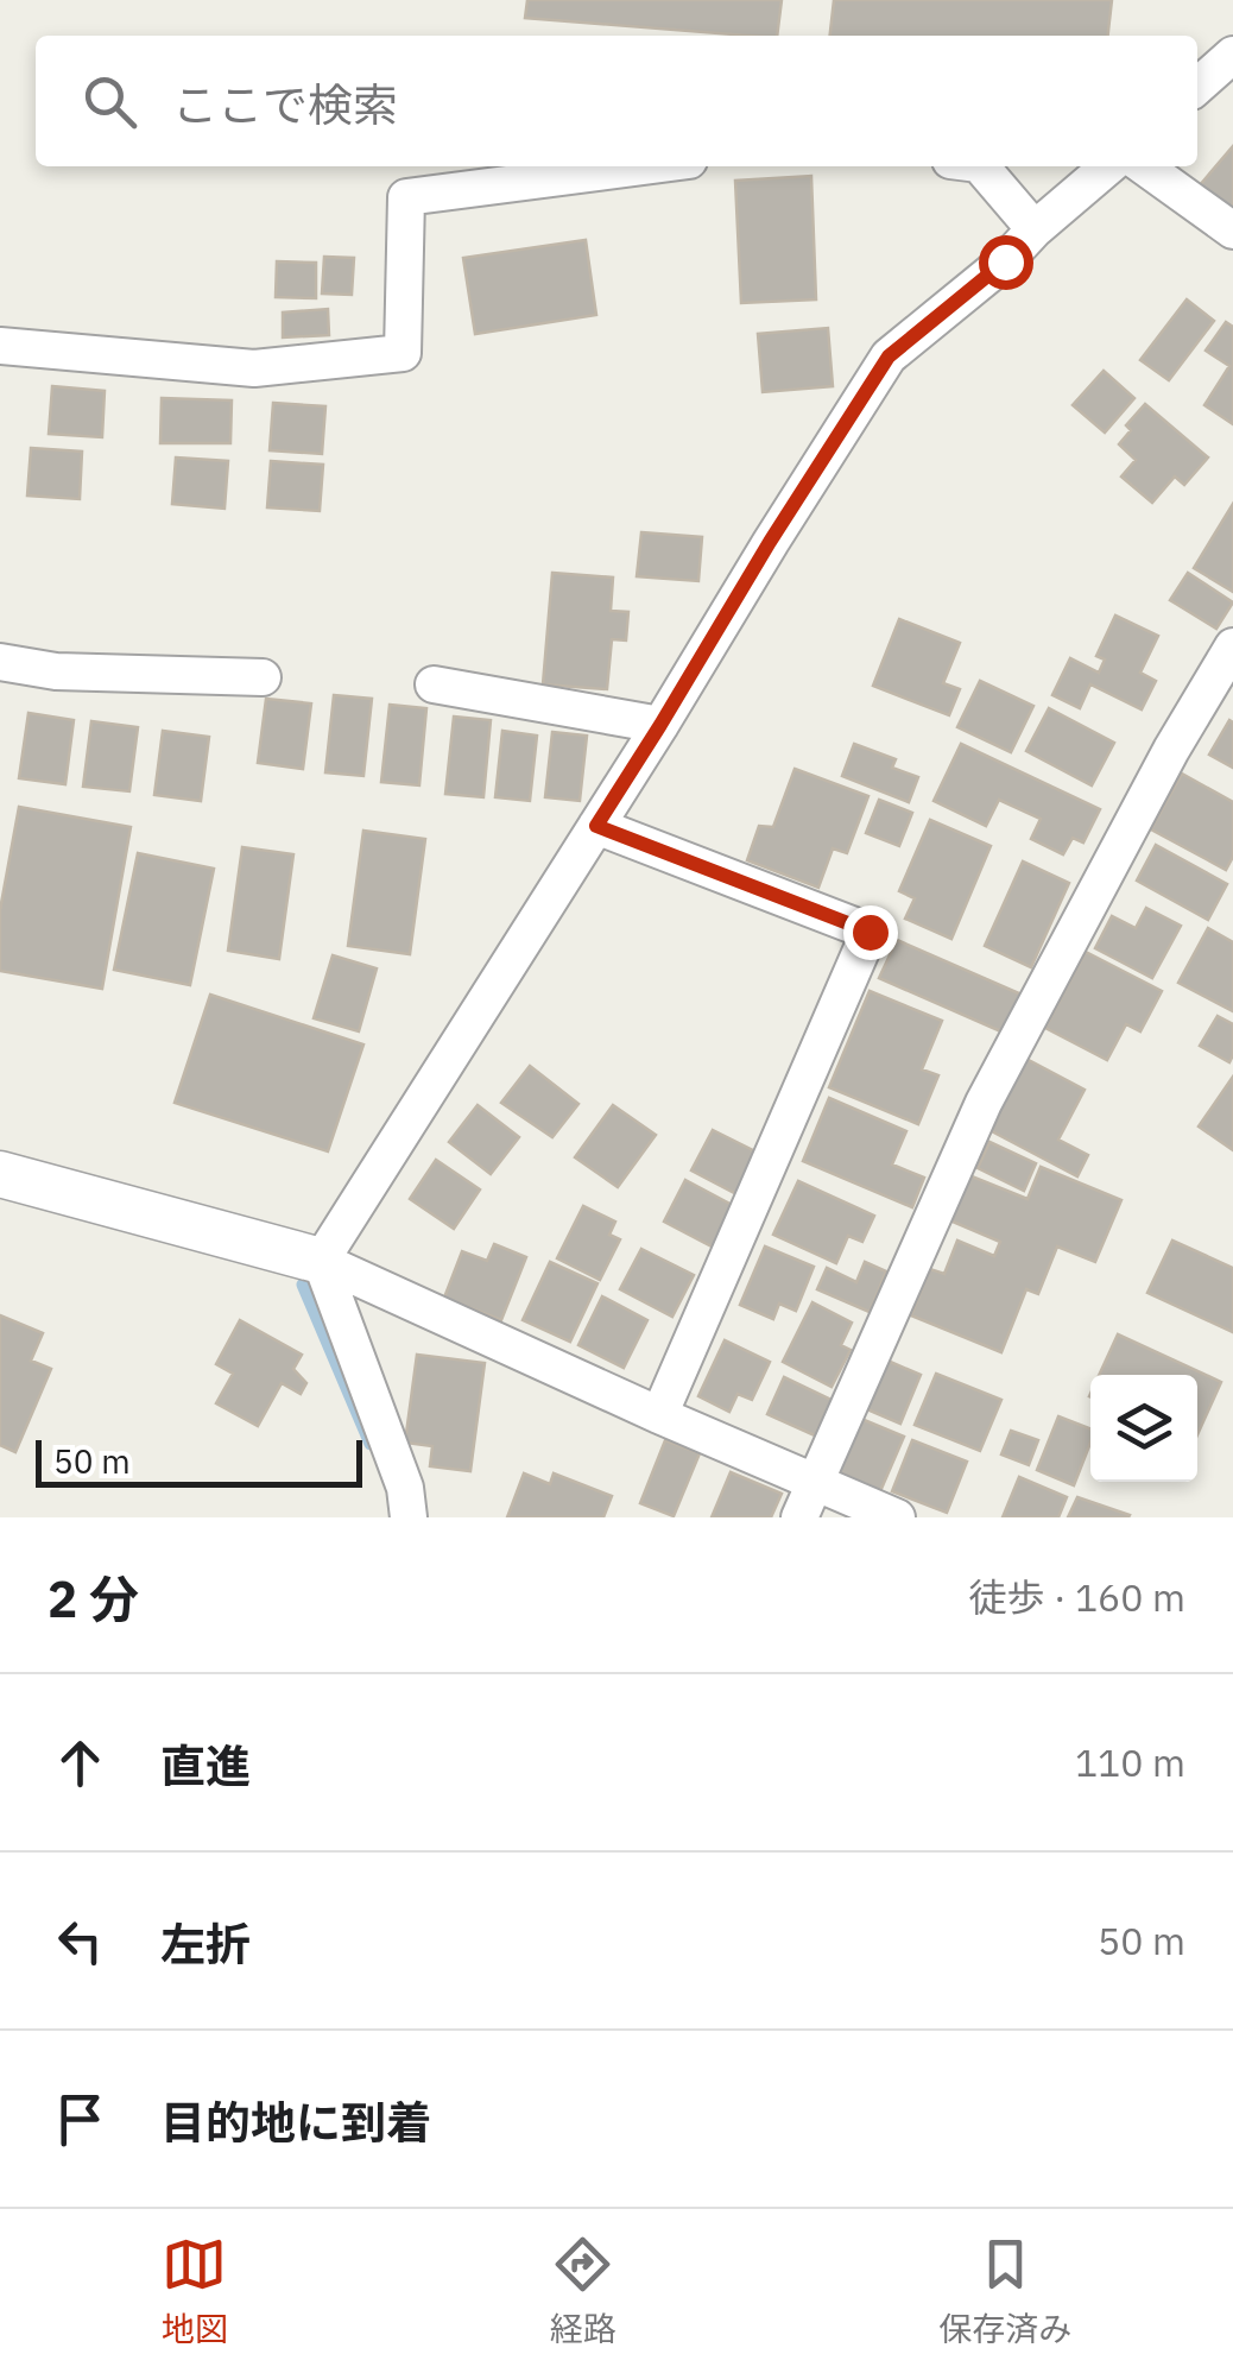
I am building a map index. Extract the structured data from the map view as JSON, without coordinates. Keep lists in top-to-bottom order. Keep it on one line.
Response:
{"scale_bar":"50 m","page":{"search":"ここで検索","scale":"50 m","heading":["2 分","徒歩 · 160 m"],"list":[["直進","110 m"],["左折","50 m"],"目的地に到着"],"nav":["地図","経路","保存済み"]}}
